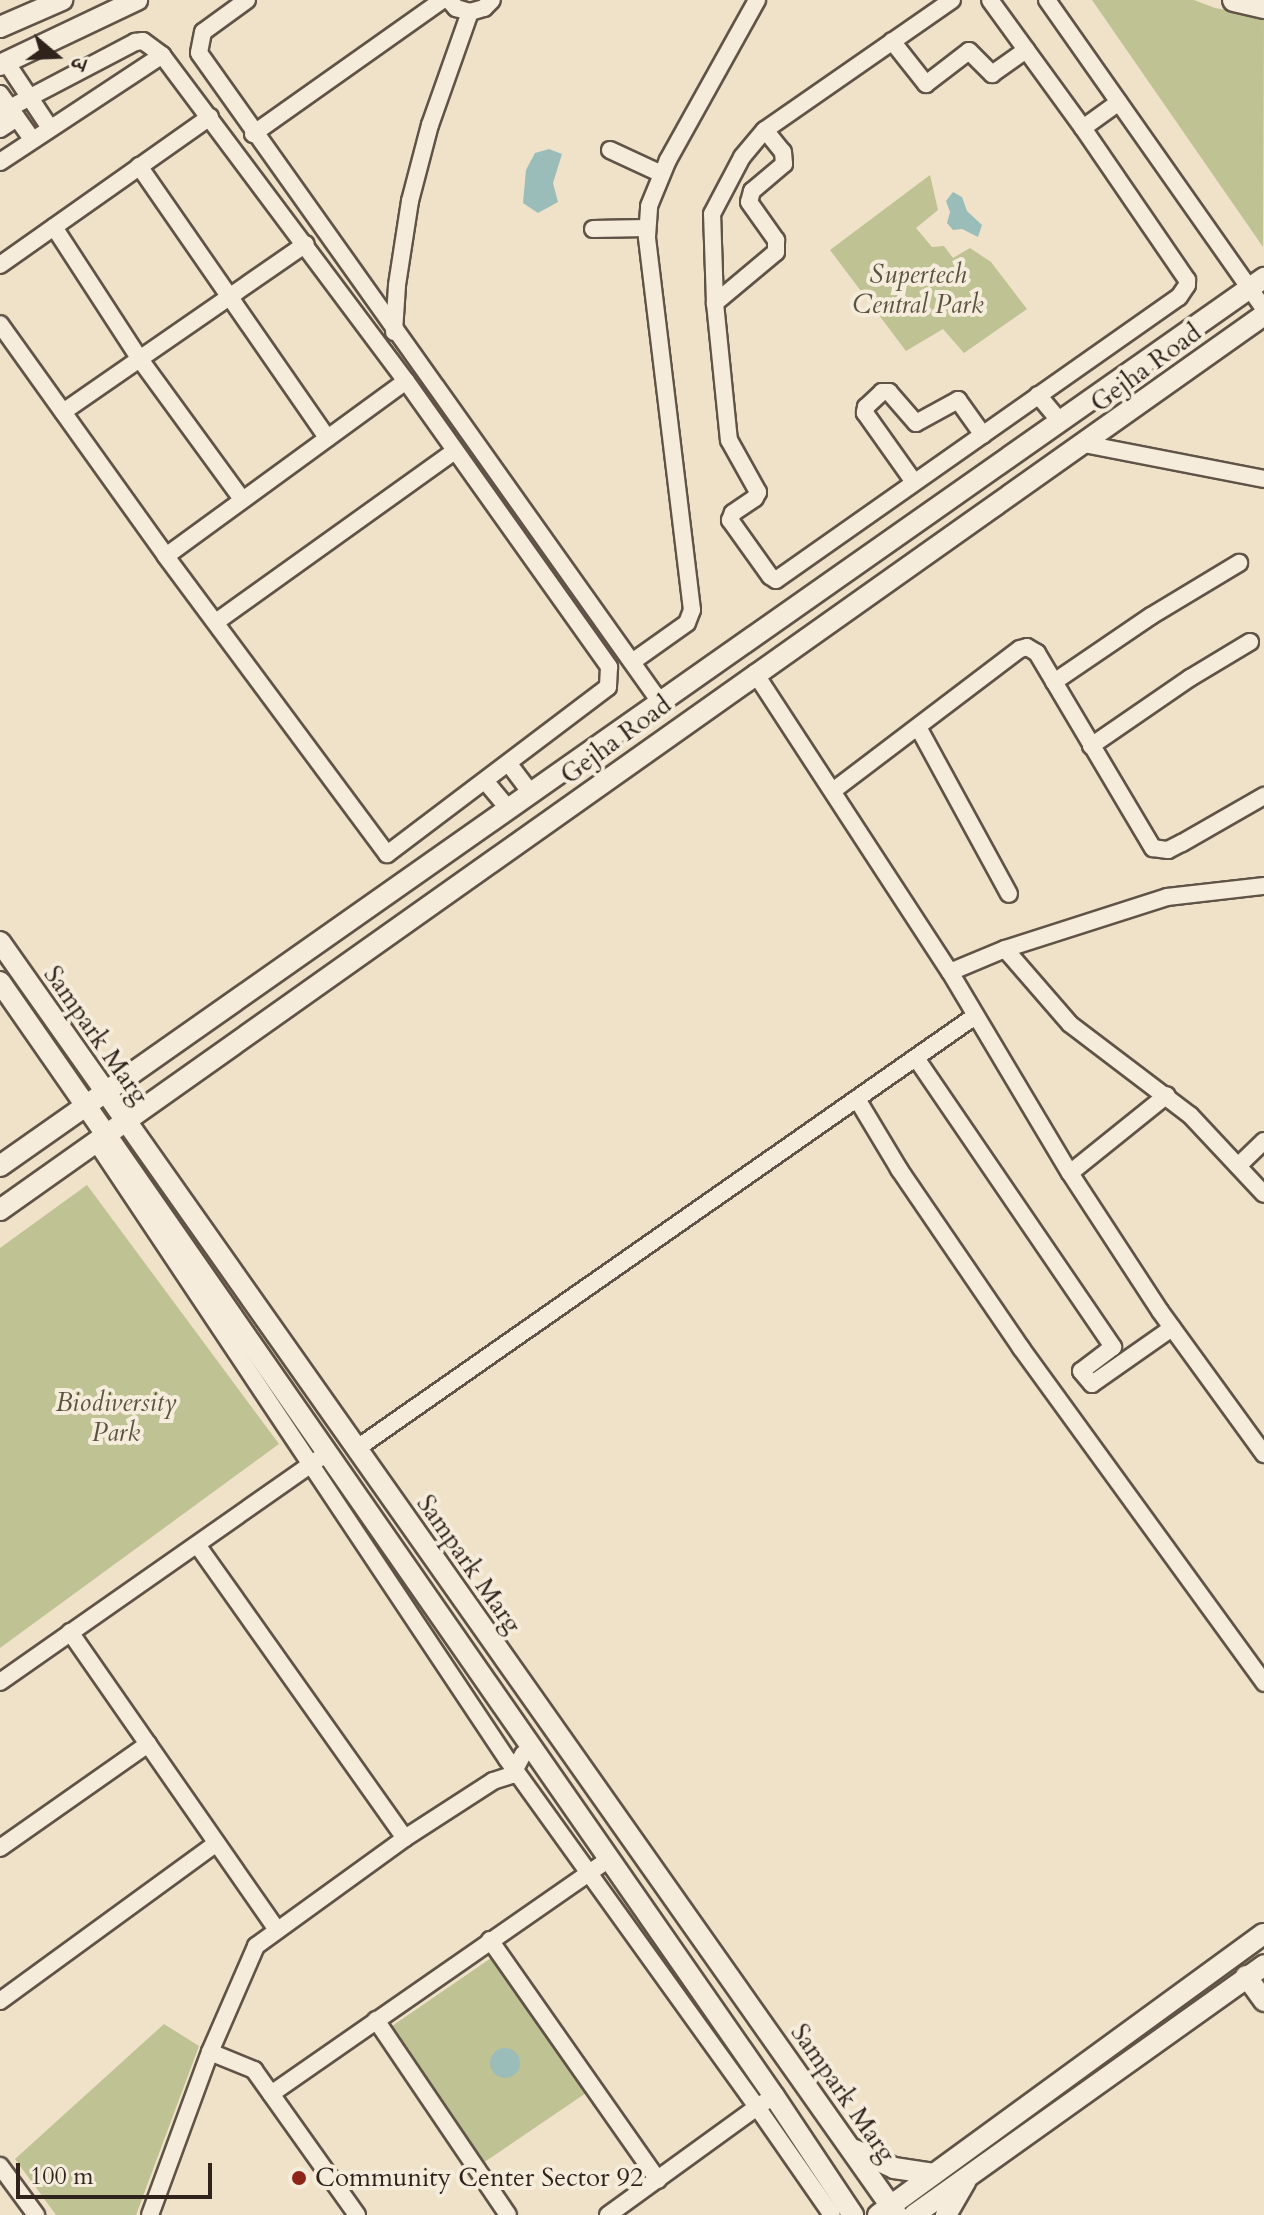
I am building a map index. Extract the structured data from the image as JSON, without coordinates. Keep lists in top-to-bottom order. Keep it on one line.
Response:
{"streets":{"street":["Gejha Road","Sampark Marg"]},"crossings":[["Gejha Road","Sampark Marg"]],"parks":["Supertech Central Park","Biodiversity Park"],"places":["Community Center Sector 92"],"scale_bar":"100 m","north":"right"}
